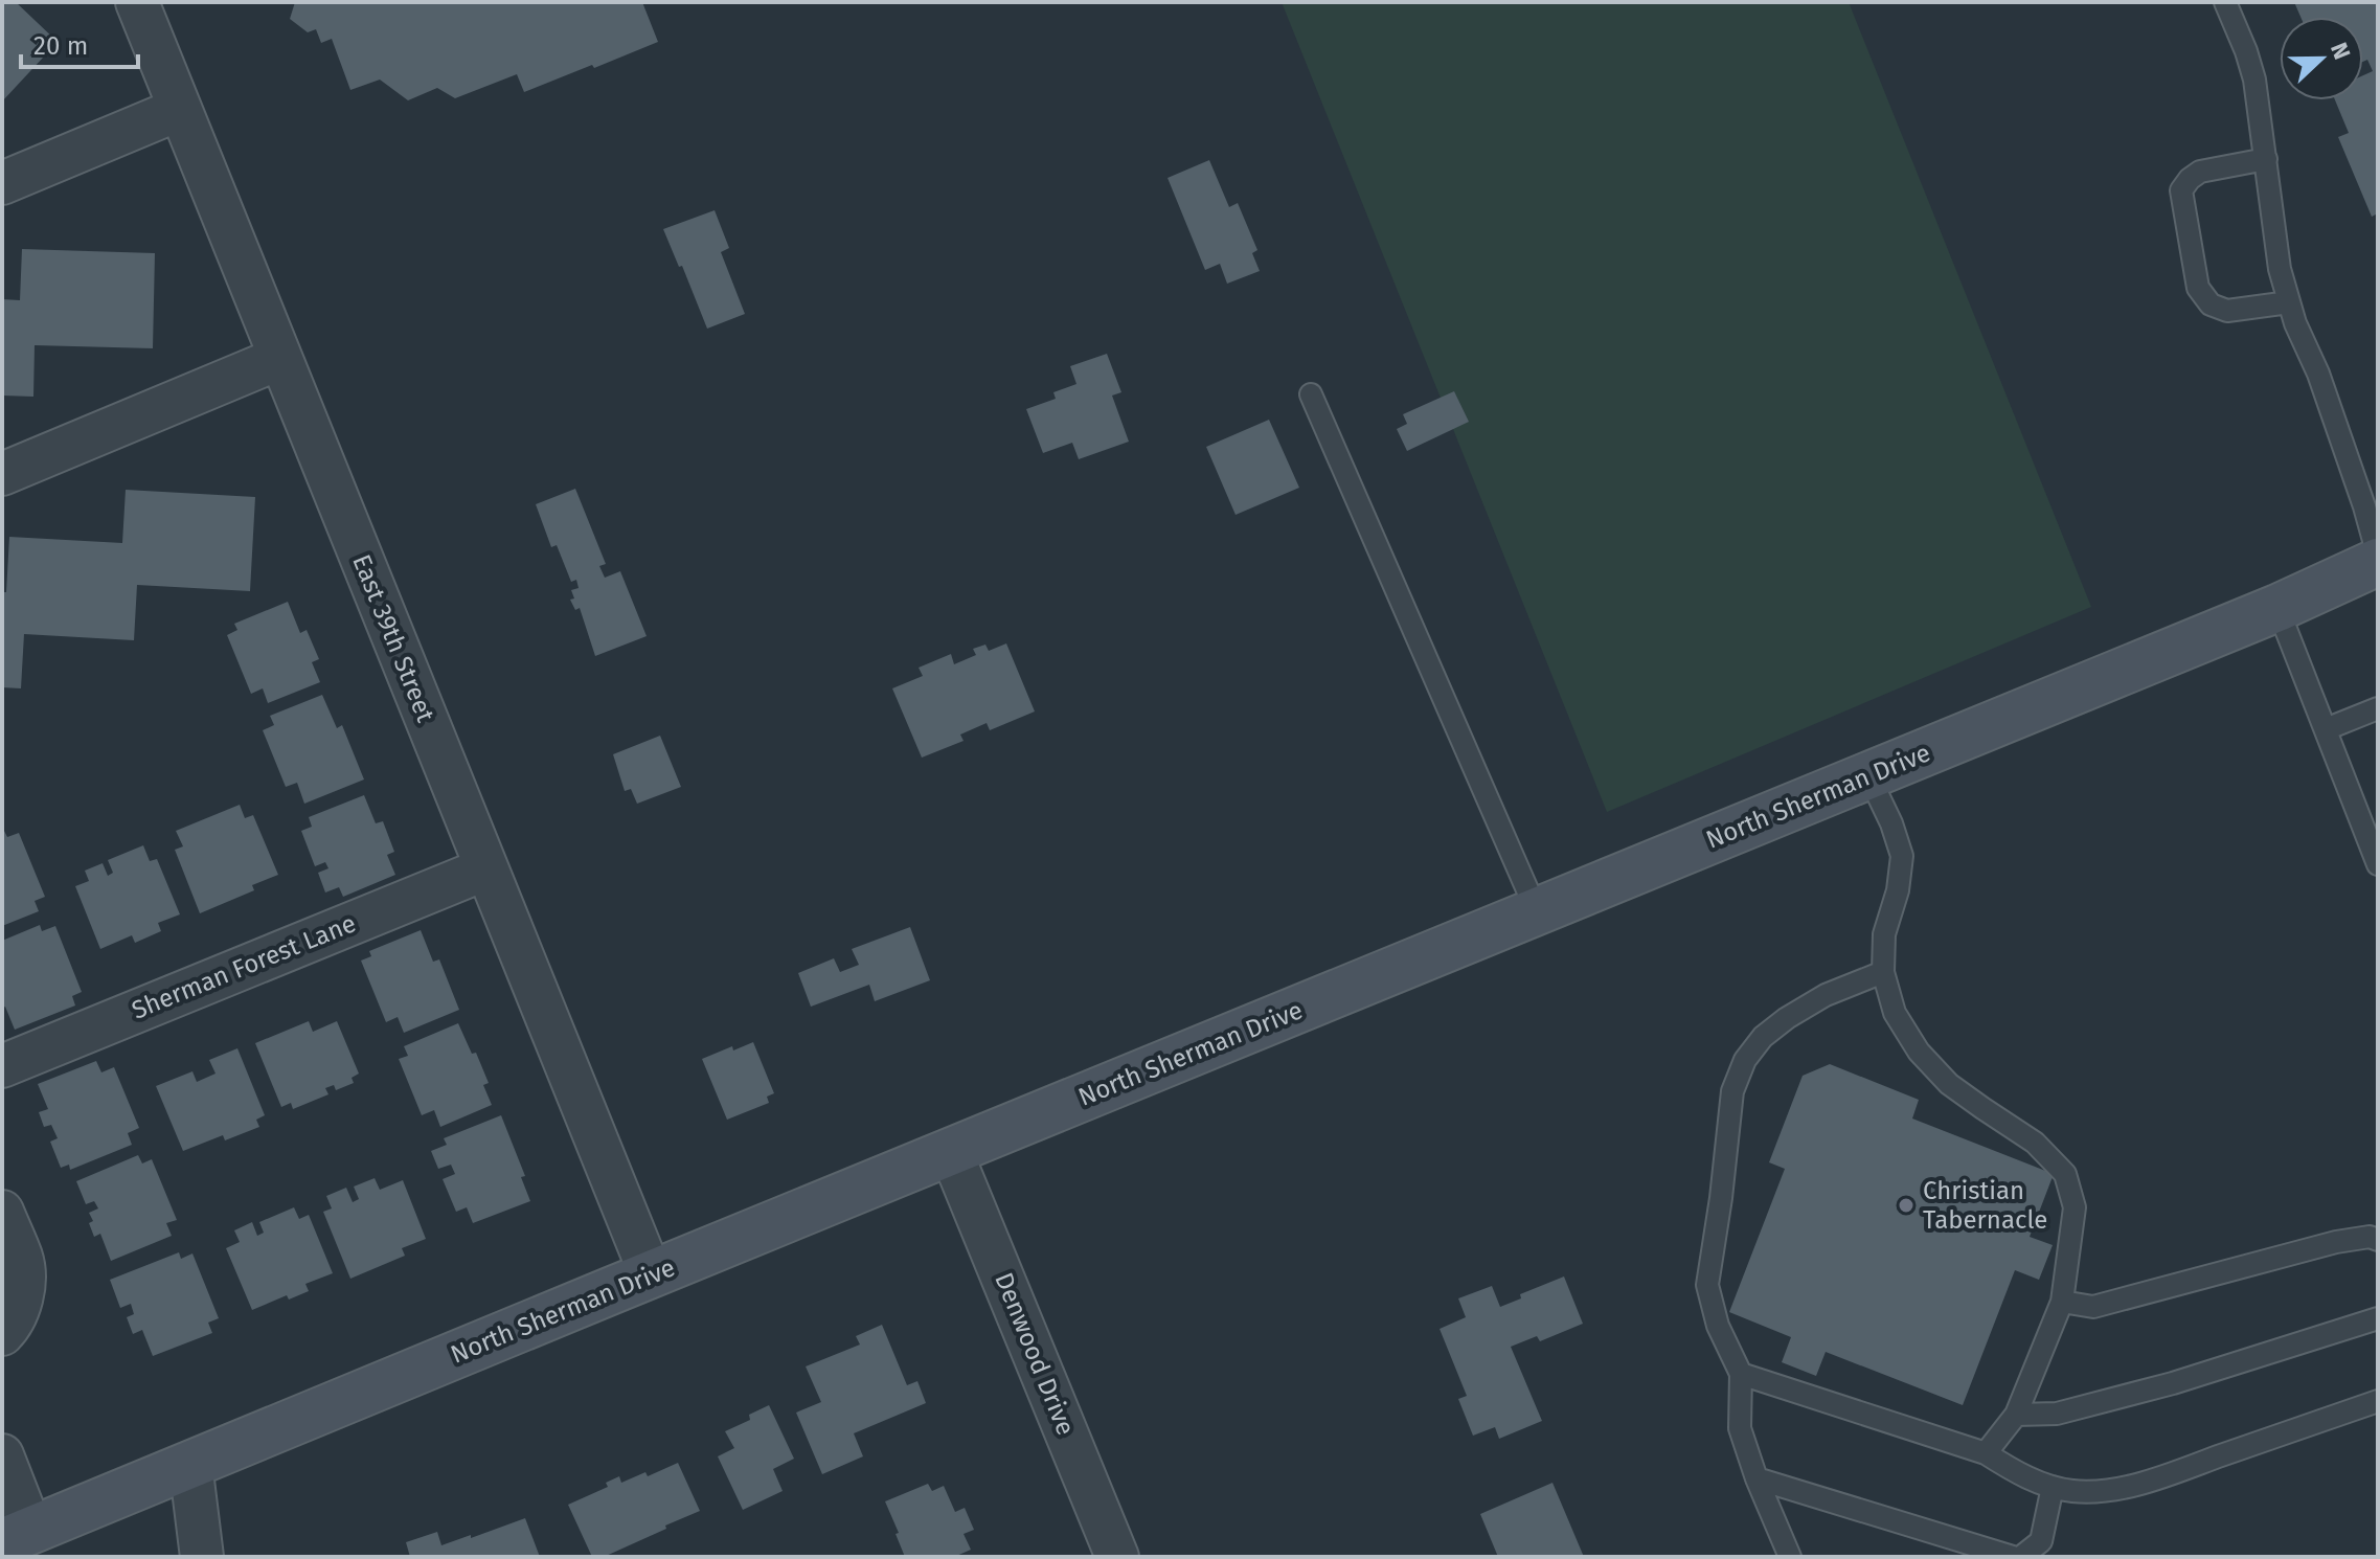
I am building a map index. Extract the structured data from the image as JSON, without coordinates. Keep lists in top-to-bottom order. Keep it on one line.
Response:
{"streets":{"main road":["North Sherman Drive"],"street":["East 39th Street","Sherman Forest Lane","Denwood Drive"]},"crossings":[["East 39th Street","North Sherman Drive"],["East 39th Street","Sherman Forest Lane"],["North Sherman Drive","Denwood Drive"]],"places":["Christian Tabernacle"],"scale_bar":"20 m","north":"right"}
